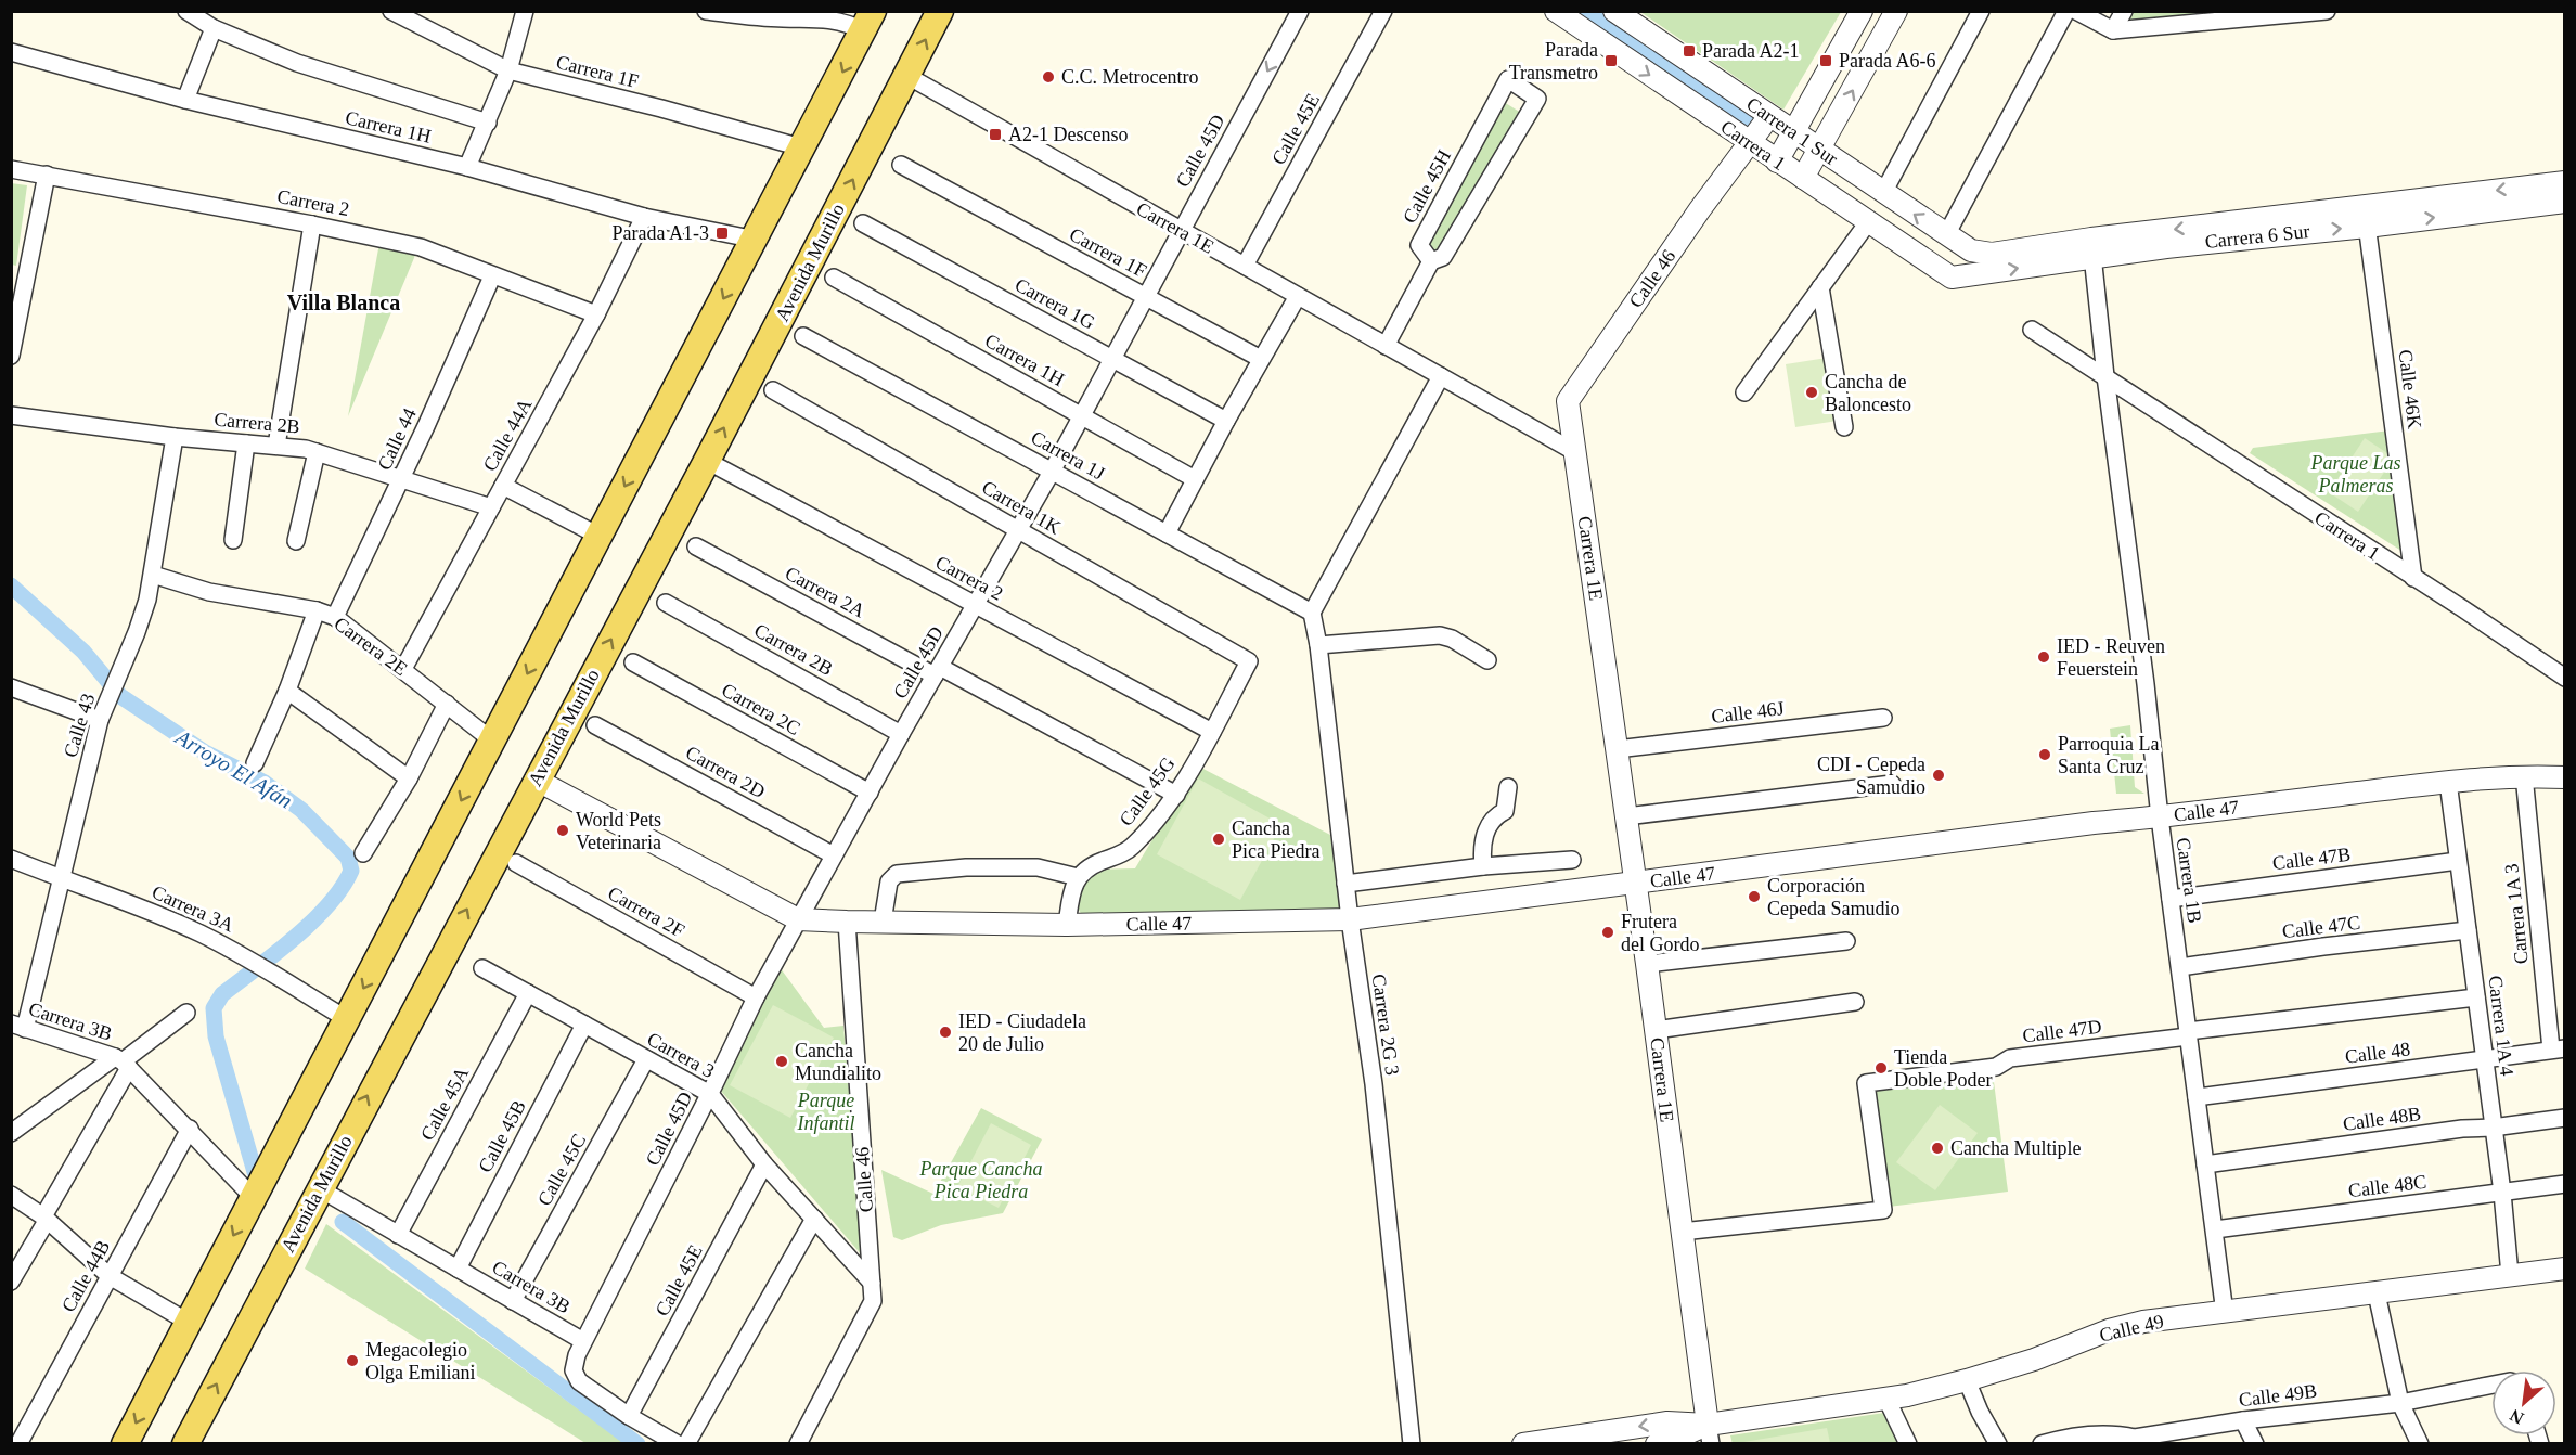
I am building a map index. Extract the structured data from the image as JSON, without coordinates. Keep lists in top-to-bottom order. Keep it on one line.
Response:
{"streets":{"main road":["Avenida Murillo"],"street":["Carrera 1F","Carrera 1H","Calle 45E","Carrera 1 Sur","Carrera 1","Calle 45D","Calle 45H","Carrera 2","Carrera 1E","Carrera 6 Sur","Calle 46","Carrera 1G","Calle 46K","Carrera 2B","Calle 44A","Calle 44","Carrera 1J","Carrera 1K","Carrera 2A","Carrera 2E","Carrera 2C","Calle 46J","Calle 43","Carrera 2D","Calle 45G","Calle 47","Calle 47B","Carrera 1B","Carrera 3A","Carrera 2F","Carrera 1A 3","Calle 47C","Carrera 3B","Carrera 2G 3","Carrera 1A 4","Calle 47D","Calle 48","Carrera 3","Calle 45A","Calle 48B","Calle 45B","Calle 45C","Calle 48C","Calle 44B","Calle 49","Calle 49B"]},"crossings":[["Carrera 1F","Calle 45D"],["Carrera 1H","Calle 45D"],["Carrera 1H","Calle 44A"],["Calle 45E","Carrera 1E"],["Calle 45E","Carrera 3"],["Carrera 1 Sur","Carrera 6 Sur"],["Carrera 1 Sur","Calle 46"],["Carrera 1","Carrera 6 Sur"],["Carrera 1","Calle 46"],["Carrera 1","Calle 46K"],["Carrera 1","Carrera 1B"],["Calle 45D","Carrera 2"],["Calle 45D","Carrera 1E"],["Calle 45D","Carrera 1G"],["Calle 45D","Carrera 2B"],["Calle 45D","Carrera 1J"],["Calle 45D","Carrera 1K"],["Calle 45D","Carrera 2A"],["Calle 45D","Carrera 2C"],["Calle 45D","Carrera 2D"],["Calle 45D","Calle 47"],["Calle 45D","Carrera 2F"],["Calle 45D","Carrera 3B"],["Calle 45D","Carrera 3"],["Carrera 2","Avenida Murillo"],["Carrera 2","Calle 44A"],["Carrera 2","Calle 44"],["Carrera 2","Calle 45G"],["Carrera 1E","Avenida Murillo"],["Carrera 1E","Calle 46"],["Carrera 1E","Calle 46J"],["Carrera 1E","Calle 47"],["Carrera 1E","Calle 47D"],["Carrera 1E","Calle 49"],["Carrera 6 Sur","Calle 46K"],["Carrera 6 Sur","Carrera 1B"],["Avenida Murillo","Carrera 3B"],["Calle 46","Calle 47"],["Calle 46","Carrera 3"],["Carrera 2B","Calle 44A"],["Carrera 2B","Calle 44"],["Carrera 2B","Calle 43"],["Calle 44A","Carrera 2E"],["Calle 44","Carrera 2E"],["Carrera 1J","Carrera 2G 3"],["Carrera 1K","Calle 45G"],["Carrera 2A","Calle 45G"],["Carrera 2E","Calle 43"],["Calle 43","Carrera 3A"],["Calle 43","Carrera 3B"],["Calle 47","Carrera 1B"],["Calle 47","Carrera 1A 3"],["Calle 47","Carrera 2G 3"],["Calle 47","Carrera 1A 4"],["Calle 47B","Carrera 1B"],["Calle 47B","Carrera 1A 4"],["Carrera 1B","Calle 47C"],["Carrera 1B","Calle 47D"],["Carrera 1B","Calle 48"],["Carrera 1B","Calle 48B"],["Carrera 1B","Calle 48C"],["Carrera 1B","Calle 49"],["Carrera 1A 3","Calle 48"],["Calle 47C","Carrera 1A 4"],["Carrera 3B","Calle 45A"],["Carrera 3B","Calle 45B"],["Carrera 3B","Calle 45C"],["Carrera 3B","Calle 44B"],["Carrera 1A 4","Calle 47D"],["Carrera 1A 4","Calle 48"],["Carrera 1A 4","Calle 48B"],["Carrera 1A 4","Calle 48C"],["Carrera 1A 4","Calle 49"],["Carrera 3","Calle 45A"],["Carrera 3","Calle 45B"],["Carrera 3","Calle 45C"]],"districts":["Villa Blanca"],"water":["Arroyo El Afán"],"parks":["Parque Las Palmeras","Parque Infantil","Parque Cancha Pica Piedra"],"places":{"transit":["Parada A2-1","Parada Transmetro","Parada A6-6","A2-1 Descenso","Parada A1-3"],"other":["C.C. Metrocentro","Cancha de Baloncesto","IED - Reuven Feuerstein","Parroquia La Santa Cruz","CDI - Cepeda Samudio","World Pets Veterinaria","Cancha Pica Piedra","Corporación Cepeda Samudio","Frutera del Gordo","IED - Ciudadela 20 de Julio","Cancha Mundialito","Tienda Doble Poder","Cancha Multiple","Megacolegio Olga Emiliani"]},"north":"bottom left"}
